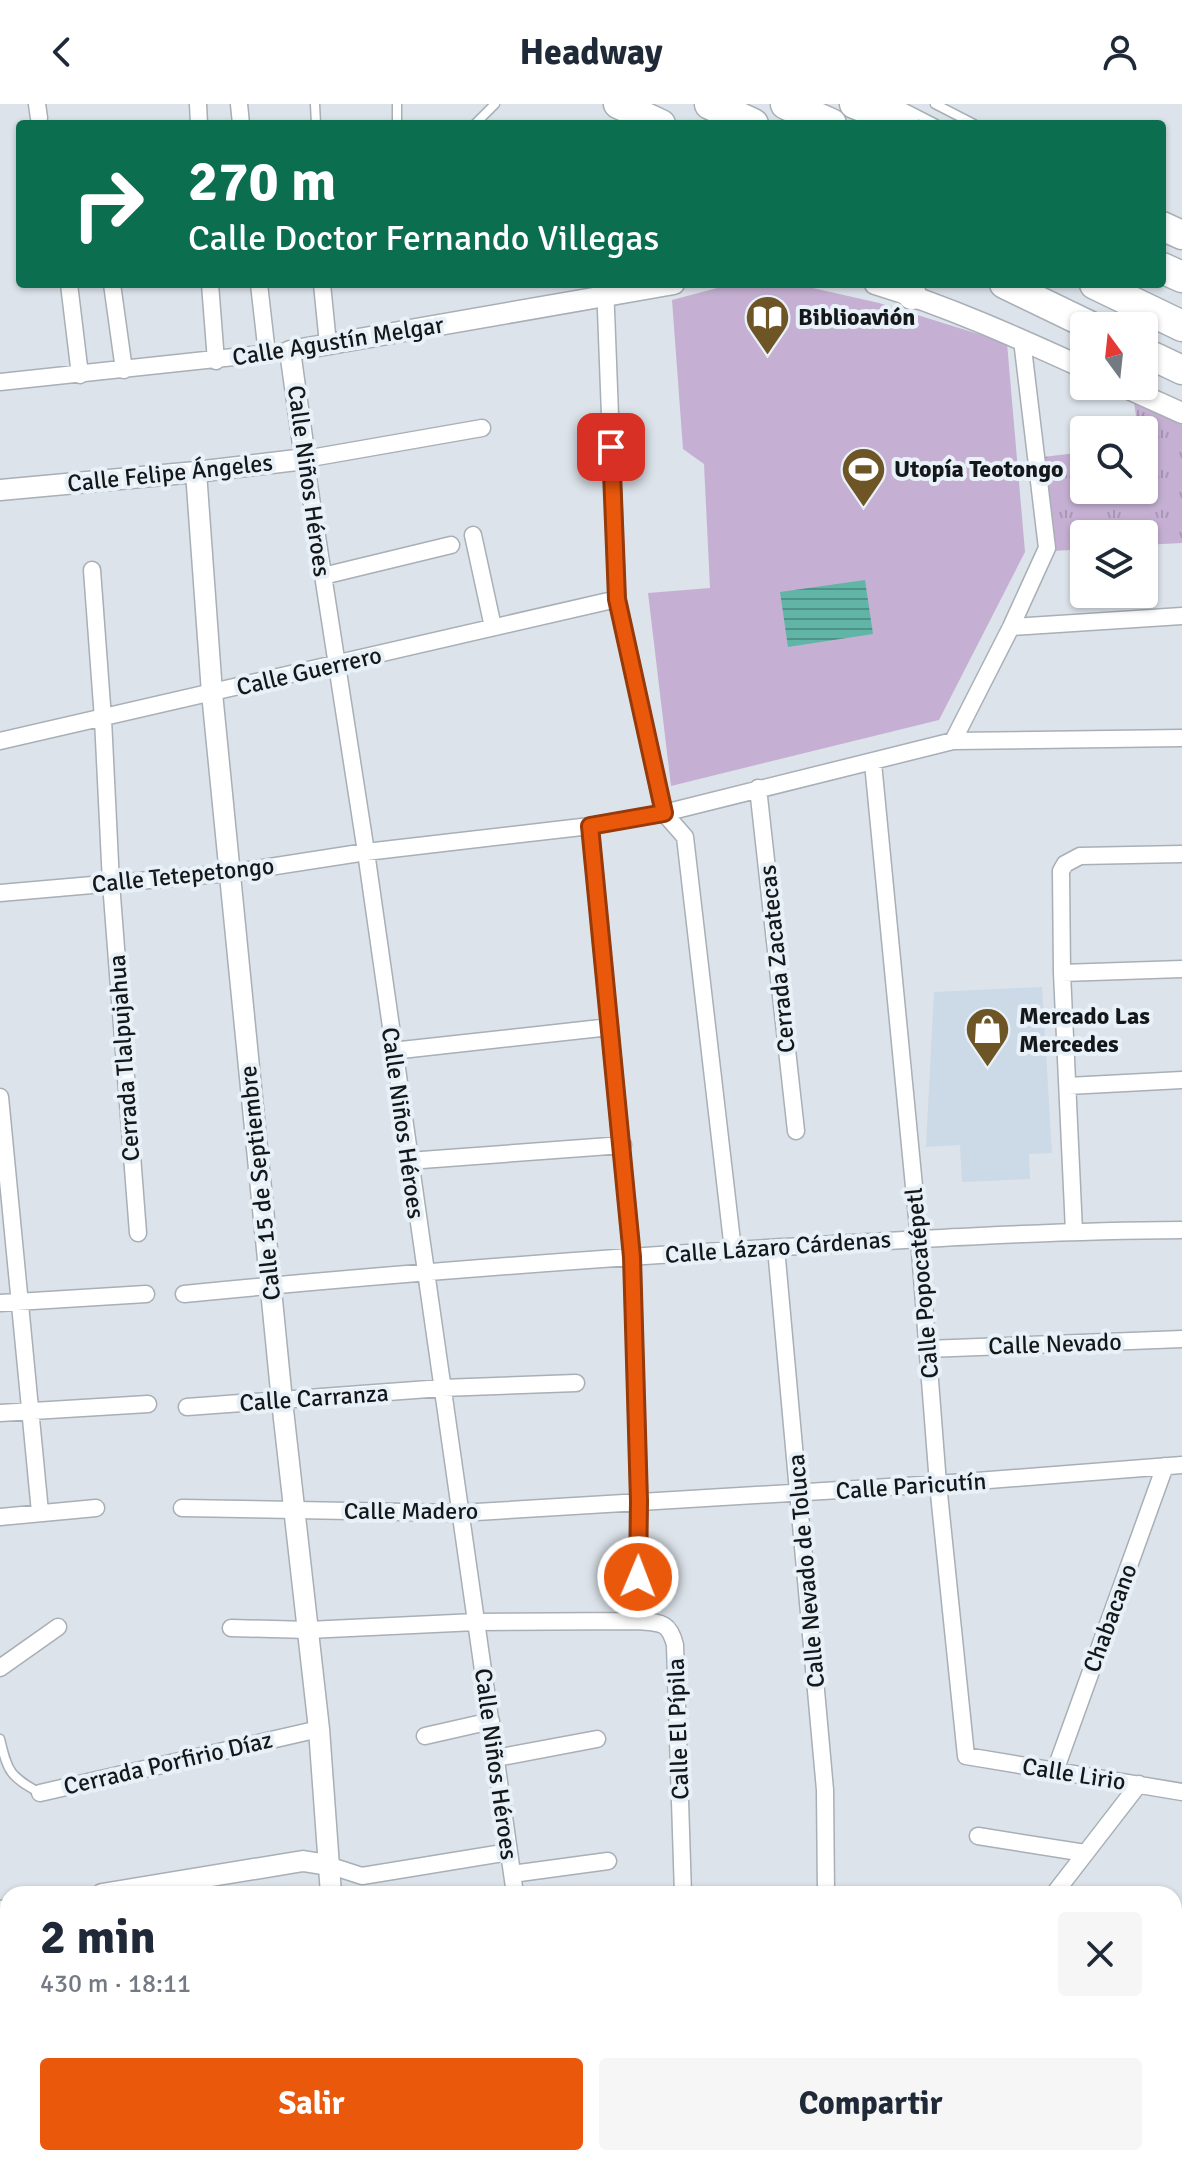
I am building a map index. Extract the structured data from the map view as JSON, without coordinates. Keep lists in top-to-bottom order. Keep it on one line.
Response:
{"streets":{"street":["Calle Agustín Melgar","Calle Felipe Ángeles","Calle Niños Héroes","Calle Guerrero","Calle Tetepetongo","Cerrada Zacatecas","Cerrada Tlalpujahua","Calle 15 de Septiembre","Calle Lázaro Cárdenas","Calle Popocatépetl","Calle Nevado","Calle Carranza","Calle Paricutín","Calle Madero","Calle Nevado de Toluca","Chabacano","Calle El Pípila","Cerrada Porfirio Díaz","Calle Lirio"]},"crossings":[["Calle Agustín Melgar","Calle Niños Héroes"],["Calle Felipe Ángeles","Calle Niños Héroes"],["Calle Felipe Ángeles","Calle 15 de Septiembre"],["Calle Niños Héroes","Calle Guerrero"],["Calle Niños Héroes","Calle Tetepetongo"],["Calle Niños Héroes","Calle Lázaro Cárdenas"],["Calle Niños Héroes","Calle Carranza"],["Calle Niños Héroes","Calle Madero"],["Calle Guerrero","Cerrada Tlalpujahua"],["Calle Guerrero","Calle 15 de Septiembre"],["Calle Tetepetongo","Cerrada Zacatecas"],["Calle Tetepetongo","Cerrada Tlalpujahua"],["Calle Tetepetongo","Calle 15 de Septiembre"],["Calle Tetepetongo","Calle Popocatépetl"],["Calle 15 de Septiembre","Calle Lázaro Cárdenas"],["Calle 15 de Septiembre","Calle Carranza"],["Calle 15 de Septiembre","Calle Madero"],["Calle 15 de Septiembre","Cerrada Porfirio Díaz"],["Calle Lázaro Cárdenas","Calle Popocatépetl"],["Calle Lázaro Cárdenas","Calle Nevado de Toluca"],["Calle Popocatépetl","Calle Nevado"],["Calle Popocatépetl","Calle Paricutín"],["Calle Popocatépetl","Calle Lirio"],["Calle Paricutín","Calle Madero"],["Calle Paricutín","Calle Nevado de Toluca"],["Calle Paricutín","Chabacano"],["Chabacano","Calle Lirio"]],"places":{"library":["Biblioavión"],"sports":["Utopía Teotongo"],"shop":["Mercado Las Mercedes"]},"north":"top","page":{"header":"Headway","turn":["270 m","Calle Doctor Fernando Villegas"],"heading":["2 min","430 m · 18:11"],"buttons":["Salir","Compartir"]}}
